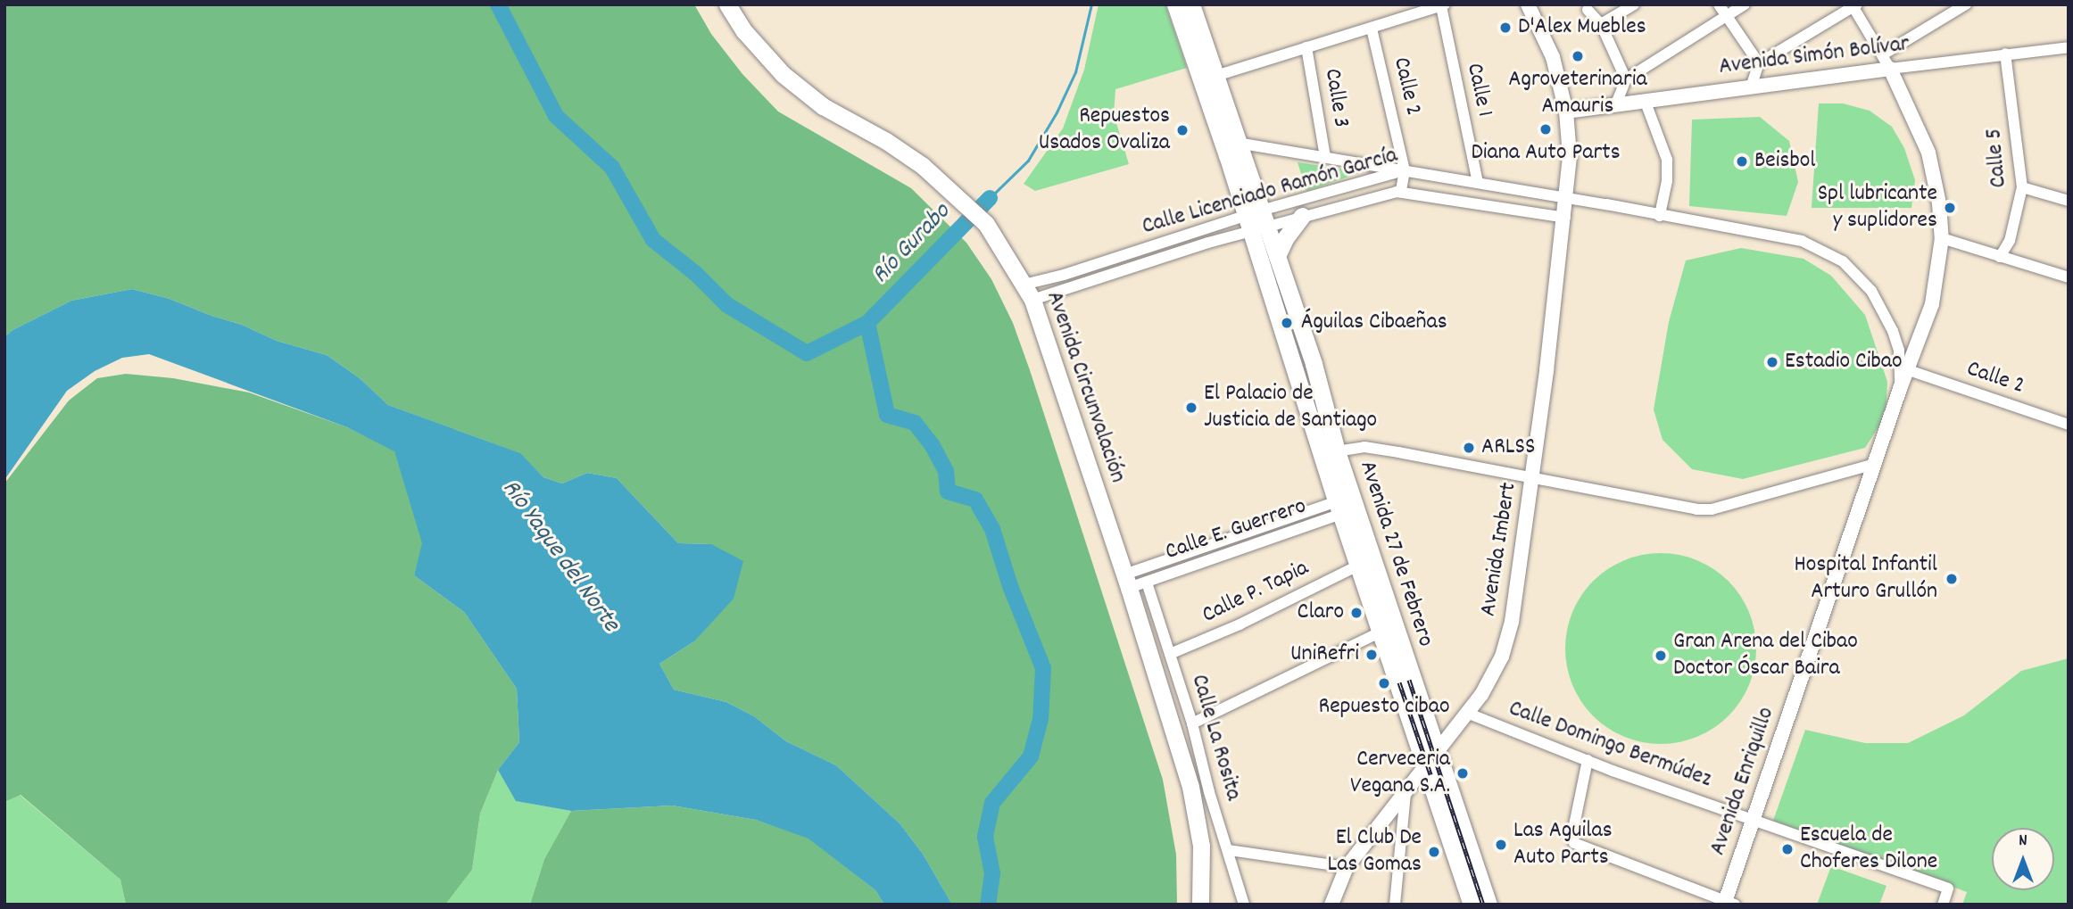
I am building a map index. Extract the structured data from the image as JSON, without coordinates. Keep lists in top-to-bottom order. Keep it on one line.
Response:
{"streets":{"main road":["Avenida Circunvalación","Avenida 27 de Febrero"],"street":["Avenida Simón Bolívar","Calle 2","Calle 1","Calle 3","Calle 5","Calle Licenciado Ramón García","Calle E. Guerrero","Avenida Imbert","Calle P. Tapia","Calle La Rosita","Calle Domingo Bermúdez","Avenida Enriquillo"]},"crossings":[["Avenida Simón Bolívar","Calle 5"],["Avenida Simón Bolívar","Avenida Imbert"],["Avenida Simón Bolívar","Avenida Enriquillo"],["Calle 2","Calle Licenciado Ramón García"],["Calle 2","Avenida Enriquillo"],["Calle 1","Calle Licenciado Ramón García"],["Calle Licenciado Ramón García","Avenida Circunvalación"],["Calle Licenciado Ramón García","Avenida Imbert"],["Calle Licenciado Ramón García","Avenida 27 de Febrero"],["Calle Licenciado Ramón García","Avenida Enriquillo"],["Avenida Circunvalación","Calle E. Guerrero"],["Calle E. Guerrero","Avenida 27 de Febrero"],["Calle E. Guerrero","Calle La Rosita"],["Avenida Imbert","Avenida 27 de Febrero"],["Avenida Imbert","Calle Domingo Bermúdez"],["Avenida 27 de Febrero","Calle P. Tapia"],["Calle P. Tapia","Calle La Rosita"],["Calle Domingo Bermúdez","Avenida Enriquillo"]],"water":["Río Gurabo","Río Yaque del Norte"],"places":["D'Alex Muebles","Agroveterinaria Amauris","Diana Auto Parts","Repuestos Usados Ovaliza","Beisbol","Spl lubricante y suplidores","Águilas Cibaeñas","Estadio Cibao","El Palacio de Justicia de Santiago","ARLSS","Hospital Infantil Arturo Grullón","Claro","UniRefri","Gran Arena del Cibao Doctor Óscar Baira","Repuesto cibao","Cerveceria Vegana S.A.","Las Aguilas Auto Parts","Escuela de Choferes Dilone","El Club De Las Gomas"],"north":"top"}
